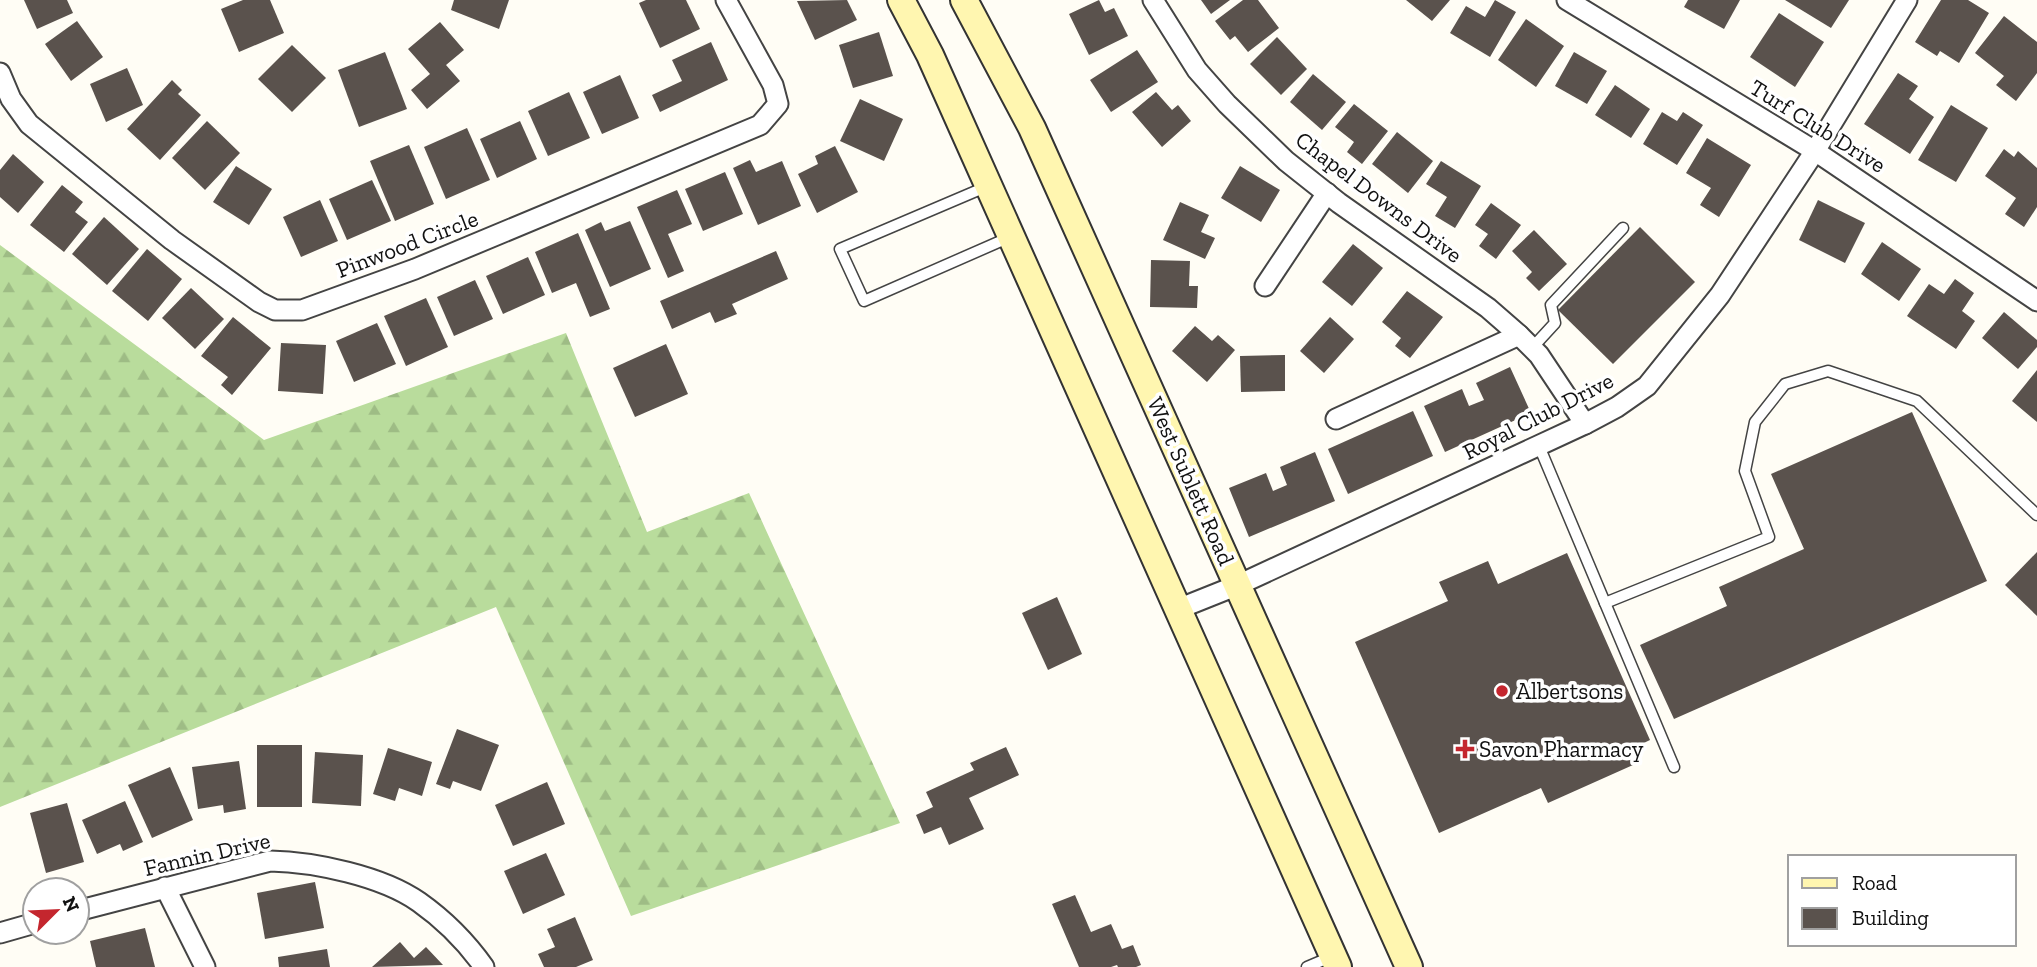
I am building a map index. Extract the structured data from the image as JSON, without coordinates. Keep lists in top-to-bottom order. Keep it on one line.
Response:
{"streets":{"main road":["West Sublett Road"],"street":["Turf Club Drive","Chapel Downs Drive","Pinwood Circle","Royal Club Drive","Fannin Drive"]},"crossings":[["Turf Club Drive","Royal Club Drive"],["Chapel Downs Drive","Royal Club Drive"],["Royal Club Drive","West Sublett Road"]],"places":{"other":["Albertsons"],"health":["Savon Pharmacy"]},"legend":["Road","Building"],"north":"top right"}
